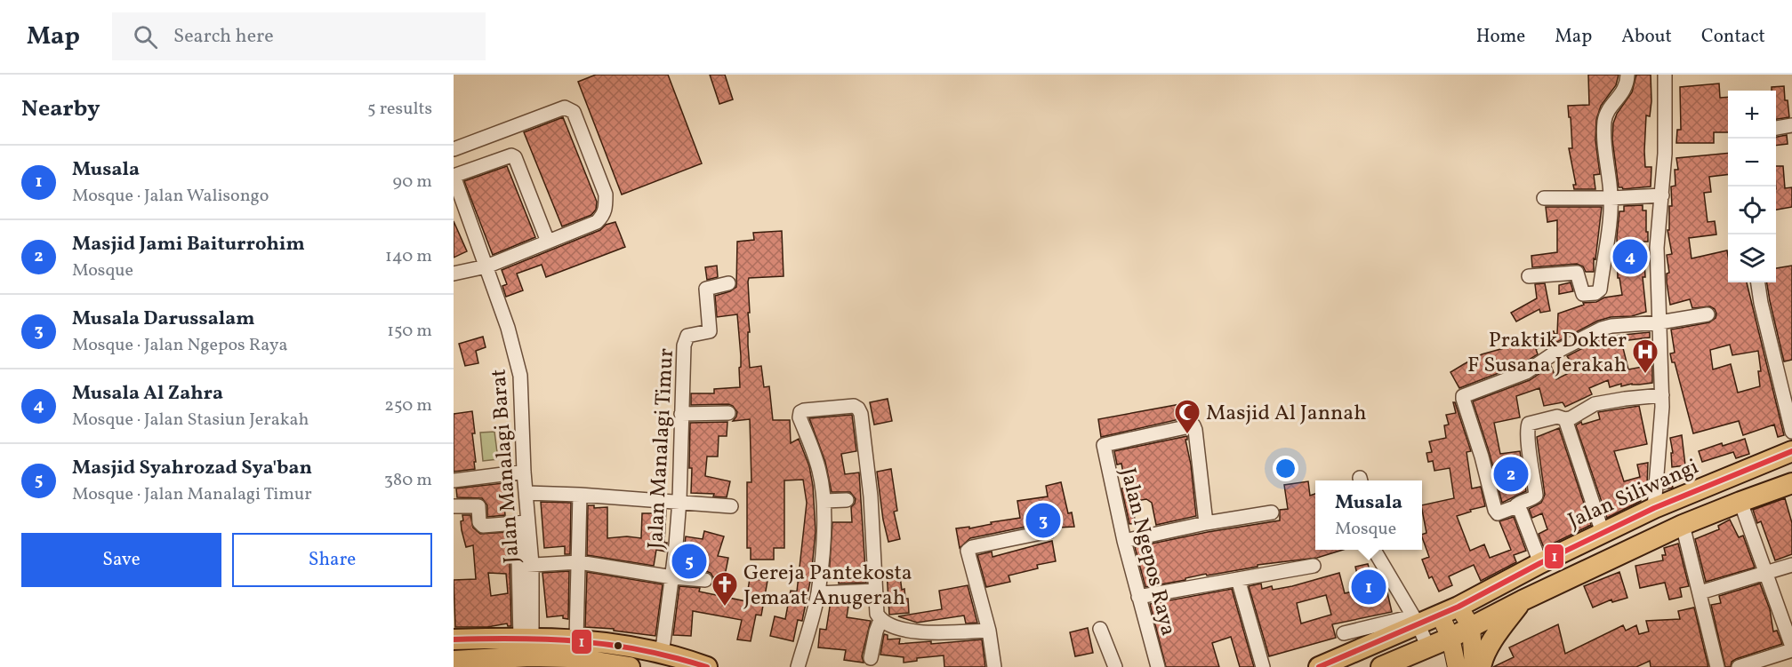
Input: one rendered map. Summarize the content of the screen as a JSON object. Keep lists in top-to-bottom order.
{
  "streets": {
    "highway": ["Jalan Siliwangi"],
    "street": ["Jalan Manalagi Timur", "Jalan Manalagi Barat", "Jalan Ngepos Raya"]
  },
  "places": {
    "hospital": ["Praktik Dokter F Susana Jerakah"],
    "mosque": ["Masjid Al Jannah"],
    "church": ["Gereja Pantekosta Jemaat Anugerah"]
  },
  "lines": ["transit line 1"],
  "page": {
    "header": "Map",
    "search": "Search here",
    "nav": [
      "Home",
      "Map",
      "About",
      "Contact"
    ],
    "heading": ["Nearby", "5 results"],
    "map_buttons": ["+", "−"],
    "list": [
      {
        "mark": "1",
        "name": "Musala",
        "note": "Mosque · Jalan Walisongo",
        "value": "90 m"
      },
      {
        "mark": "2",
        "name": "Masjid Jami Baiturrohim",
        "note": "Mosque",
        "value": "140 m"
      },
      {
        "mark": "3",
        "name": "Musala Darussalam",
        "note": "Mosque · Jalan Ngepos Raya",
        "value": "150 m"
      },
      {
        "mark": "4",
        "name": "Musala Al Zahra",
        "note": "Mosque · Jalan Stasiun Jerakah",
        "value": "250 m"
      },
      {
        "mark": "5",
        "name": "Masjid Syahrozad Sya'ban",
        "note": "Mosque · Jalan Manalagi Timur",
        "value": "380 m"
      }
    ],
    "pins": [
      "4",
      "2",
      "3",
      "5",
      "1"
    ],
    "popup": ["Musala", "Mosque"],
    "buttons": ["Save", "Share"]
  }
}
